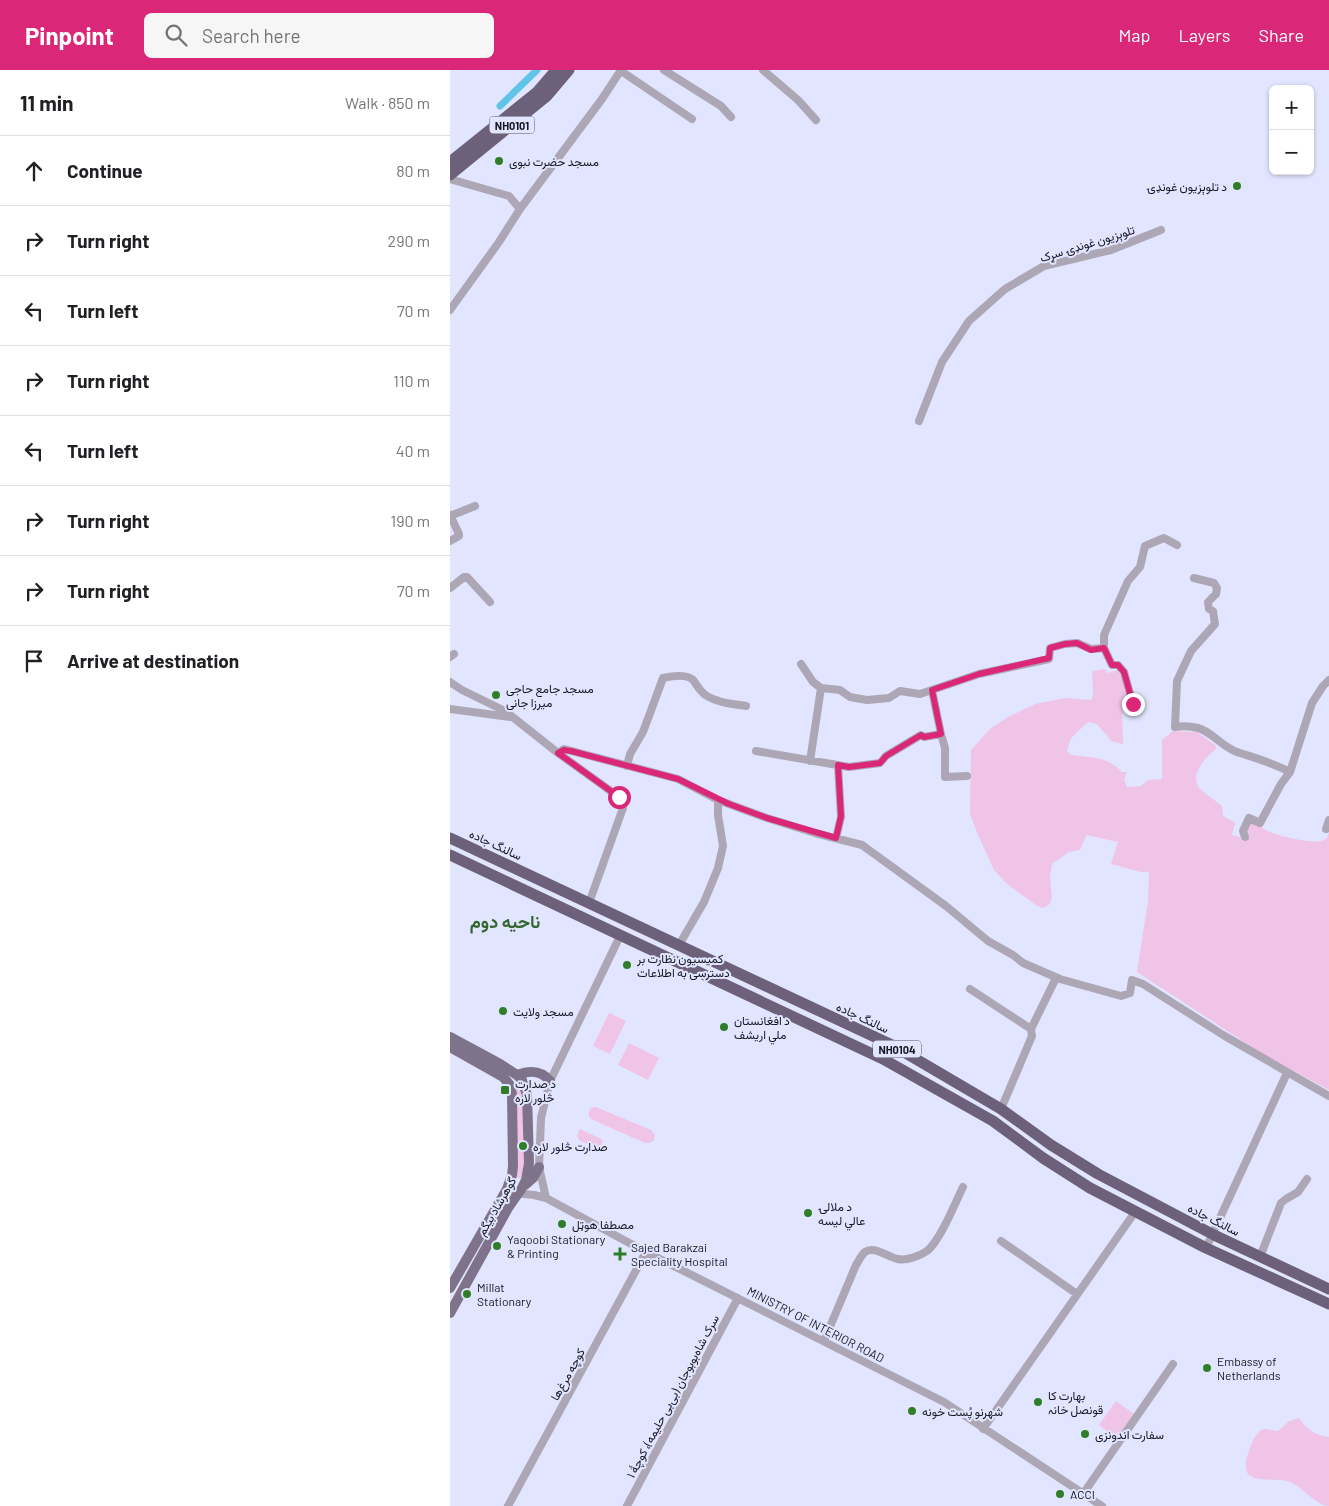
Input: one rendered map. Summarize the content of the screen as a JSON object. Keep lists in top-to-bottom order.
{
  "streets": {
    "highway": ["NH0101", "سالنگ جاده", "NH0104"],
    "main road": ["گوهرشاد بیگم"],
    "street": [
      "تلوېزيون غونډۍ سړک",
      "MINISTRY OF INTERIOR ROAD",
      "کوچه مرغ‌ها",
      "سرک شاه‌بوبوجان (بی‌بی حلیمه)، کوچۀ ۱"
    ]
  },
  "crossings": [
    ["گوهرشاد بیگم", "MINISTRY OF INTERIOR ROAD"],
    ["MINISTRY OF INTERIOR ROAD", "کوچه مرغ‌ها"],
    ["MINISTRY OF INTERIOR ROAD", "سرک شاه‌بوبوجان (بی‌بی حلیمه)، کوچۀ ۱"]
  ],
  "districts": ["ناحیه دوم"],
  "places": {
    "other": [
      "مسجد حضرت نبوی",
      "د تلوېزیون غونډۍ",
      "مسجد جامع حاجی میرزا جانی",
      "کمیسیون نظارت بر دسترسی به اطلاعات",
      "مسجد ولایت",
      "د افغانستان ملي اریشف",
      "صدارت څلور لاره",
      "د ملالۍ عالي لیسه",
      "مصطفا هوټل",
      "Yaqoobi Stationary & Printing",
      "Millat Stationary",
      "Embassy of Netherlands",
      "بھارت کا قونصل خانہ",
      "شهرنو پُست خونه",
      "سفارت اندونزی",
      "ACCI"
    ],
    "transit": ["د صدارت څلور لاره"],
    "health": ["Sajed Barakzai Speciality Hospital"]
  },
  "page": {
    "header": "Pinpoint",
    "search": "Search here",
    "nav": ["Map", "Layers", "Share"],
    "heading": ["11 min", "Walk · 850 m"],
    "map_buttons": ["+", "−"],
    "list": [
      ["Continue", "80 m"],
      ["Turn right", "290 m"],
      ["Turn left", "70 m"],
      ["Turn right", "110 m"],
      ["Turn left", "40 m"],
      ["Turn right", "190 m"],
      ["Turn right", "70 m"],
      "Arrive at destination"
    ]
  }
}
